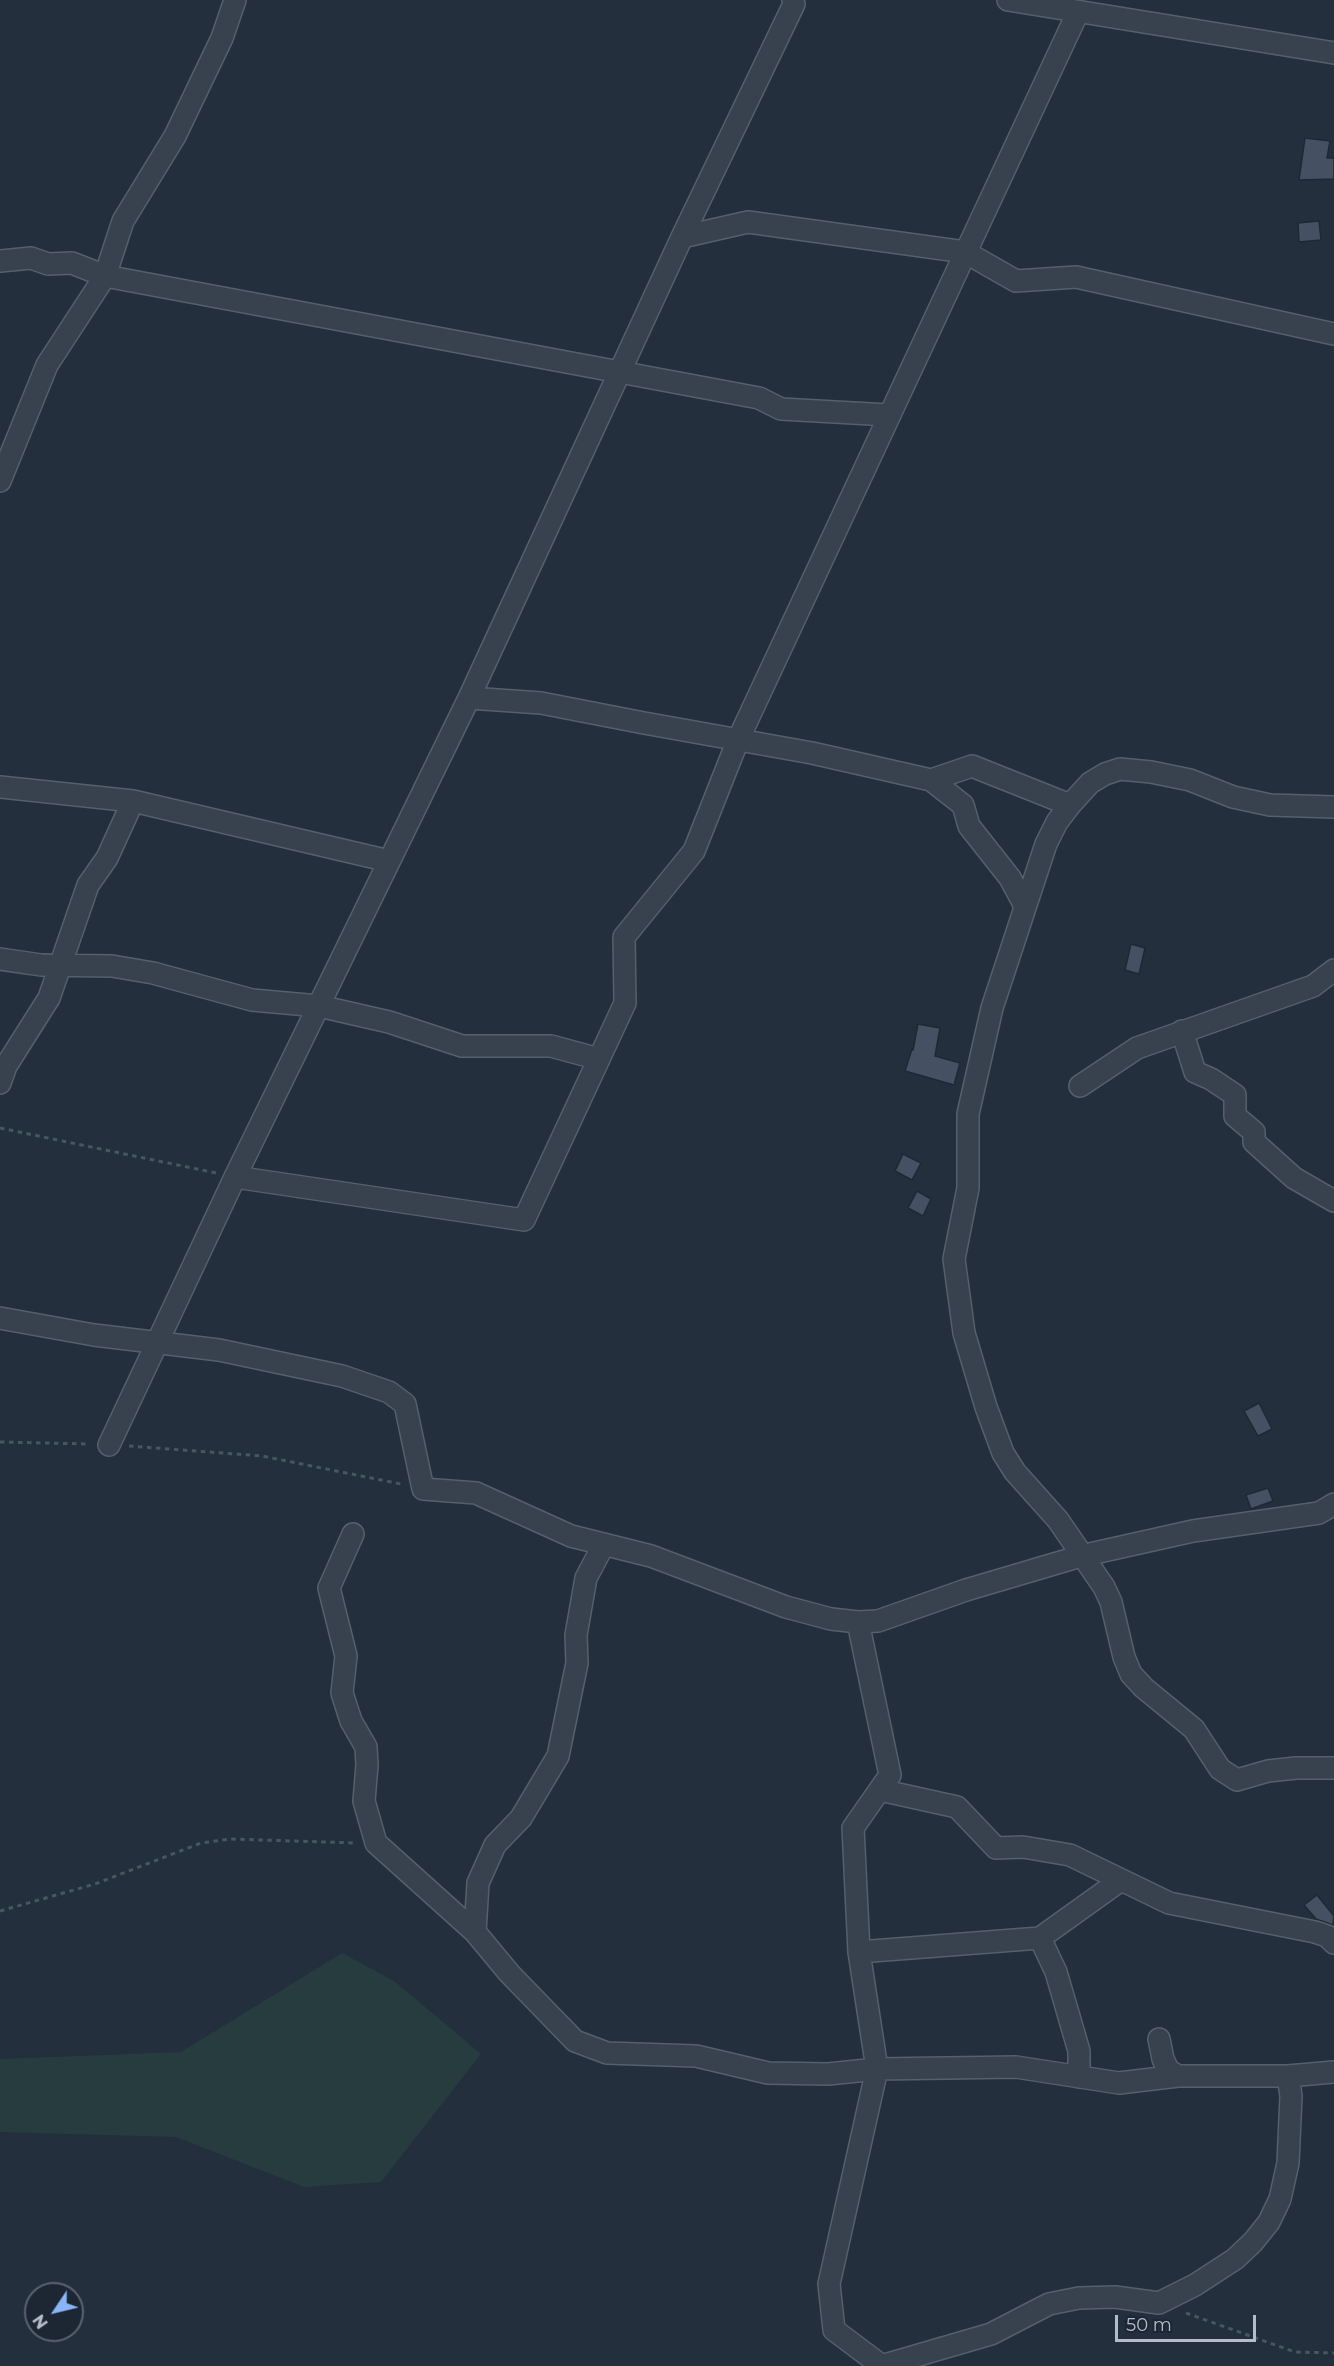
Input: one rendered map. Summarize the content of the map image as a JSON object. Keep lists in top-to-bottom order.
{
  "scale_bar": "50 m",
  "north": "bottom left"
}
